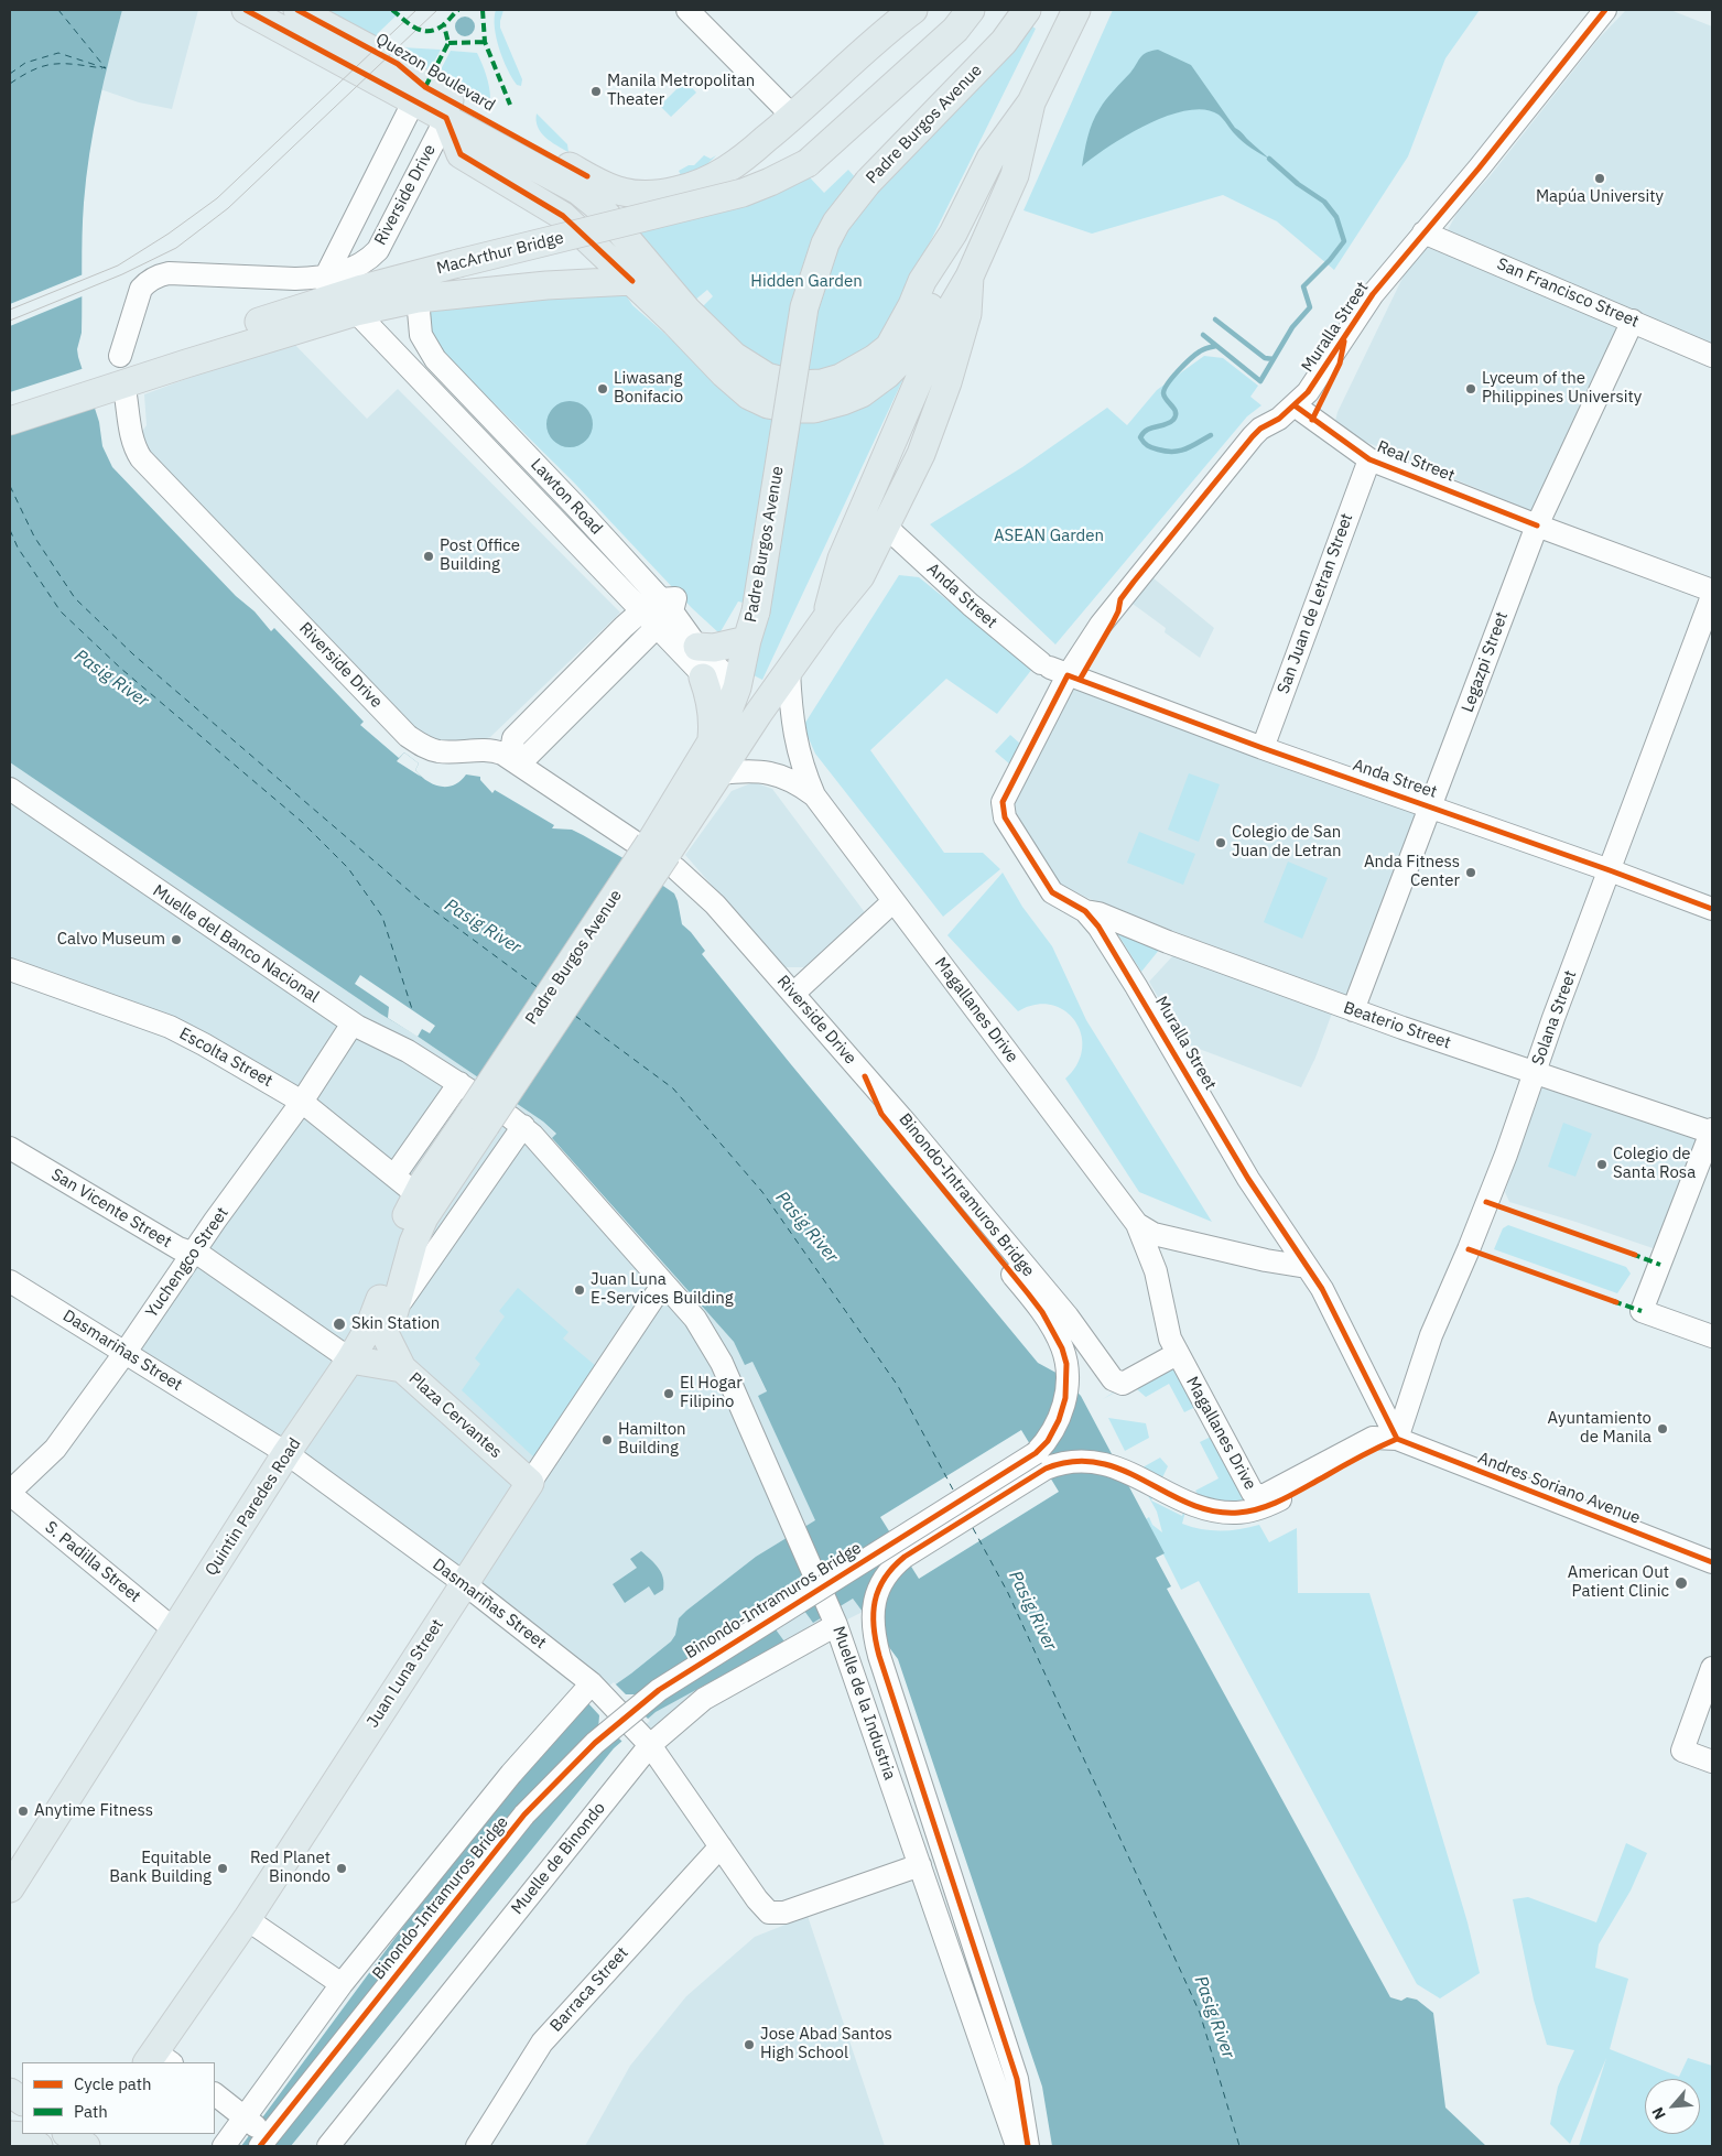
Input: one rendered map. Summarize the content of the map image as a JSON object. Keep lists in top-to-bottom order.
{
  "streets": {
    "main road": [
      "Quezon Boulevard",
      "Padre Burgos Avenue",
      "MacArthur Bridge",
      "Plaza Cervantes",
      "Quintin Paredes Road",
      "Juan Luna Street"
    ],
    "street": [
      "Riverside Drive",
      "San Francisco Street",
      "Muralla Street",
      "Real Street",
      "Lawton Road",
      "Anda Street",
      "San Juan de Letran Street",
      "Legazpi Street",
      "Muelle del Banco Nacional",
      "Magallanes Drive",
      "Solana Street",
      "Beaterio Street",
      "Escolta Street",
      "Binondo-Intramuros Bridge",
      "San Vicente Street",
      "Yuchengco Street",
      "Dasmariñas Street",
      "Andres Soriano Avenue",
      "S. Padilla Street",
      "Muelle de la Industria",
      "Muelle de Binondo",
      "Barraca Street"
    ]
  },
  "crossings": [
    ["Quezon Boulevard", "Padre Burgos Avenue"],
    ["Quezon Boulevard", "Riverside Drive"],
    ["Quezon Boulevard", "MacArthur Bridge"],
    ["Padre Burgos Avenue", "Riverside Drive"],
    ["Padre Burgos Avenue", "Lawton Road"],
    ["Padre Burgos Avenue", "Anda Street"],
    ["Padre Burgos Avenue", "Muelle del Banco Nacional"],
    ["Padre Burgos Avenue", "Magallanes Drive"],
    ["Padre Burgos Avenue", "Quintin Paredes Road"],
    ["Riverside Drive", "MacArthur Bridge"],
    ["Riverside Drive", "Magallanes Drive"],
    ["Riverside Drive", "Binondo-Intramuros Bridge"],
    ["MacArthur Bridge", "Lawton Road"],
    ["San Francisco Street", "Muralla Street"],
    ["San Francisco Street", "Legazpi Street"],
    ["Muralla Street", "Real Street"],
    ["Muralla Street", "Anda Street"],
    ["Muralla Street", "Magallanes Drive"],
    ["Muralla Street", "Solana Street"],
    ["Muralla Street", "Beaterio Street"],
    ["Muralla Street", "Andres Soriano Avenue"],
    ["Real Street", "San Juan de Letran Street"],
    ["Real Street", "Legazpi Street"],
    ["Anda Street", "San Juan de Letran Street"],
    ["Anda Street", "Legazpi Street"],
    ["Anda Street", "Solana Street"],
    ["Legazpi Street", "Beaterio Street"],
    ["Muelle del Banco Nacional", "Yuchengco Street"],
    ["Muelle del Banco Nacional", "Quintin Paredes Road"],
    ["Muelle del Banco Nacional", "Juan Luna Street"],
    ["Muelle del Banco Nacional", "Muelle de la Industria"],
    ["Magallanes Drive", "Solana Street"],
    ["Magallanes Drive", "Andres Soriano Avenue"],
    ["Solana Street", "Beaterio Street"],
    ["Solana Street", "Andres Soriano Avenue"],
    ["Escolta Street", "Yuchengco Street"],
    ["Escolta Street", "Quintin Paredes Road"],
    ["San Vicente Street", "Yuchengco Street"],
    ["San Vicente Street", "Quintin Paredes Road"],
    ["Yuchengco Street", "Dasmariñas Street"],
    ["Yuchengco Street", "S. Padilla Street"],
    ["Dasmariñas Street", "Quintin Paredes Road"],
    ["Dasmariñas Street", "Juan Luna Street"],
    ["Dasmariñas Street", "Muelle de la Industria"],
    ["Dasmariñas Street", "Muelle de Binondo"],
    ["Dasmariñas Street", "Barraca Street"],
    ["Plaza Cervantes", "Juan Luna Street"],
    ["Quintin Paredes Road", "S. Padilla Street"],
    ["Juan Luna Street", "Muelle de la Industria"],
    ["Muelle de la Industria", "Muelle de Binondo"]
  ],
  "water": ["Pasig River"],
  "parks": ["Hidden Garden", "ASEAN Garden"],
  "places": [
    "Manila Metropolitan Theater",
    "Mapúa University",
    "Liwasang Bonifacio",
    "Lyceum of the Philippines University",
    "Post Office Building",
    "Colegio de San Juan de Letran",
    "Anda Fitness Center",
    "Calvo Museum",
    "Colegio de Santa Rosa",
    "Juan Luna E-Services Building",
    "Skin Station",
    "El Hogar Filipino",
    "Ayuntamiento de Manila",
    "Hamilton Building",
    "American Out Patient Clinic",
    "Anytime Fitness",
    "Equitable Bank Building",
    "Red Planet Binondo",
    "Jose Abad Santos High School"
  ],
  "legend": ["Cycle path", "Path"],
  "north": "bottom left"
}
